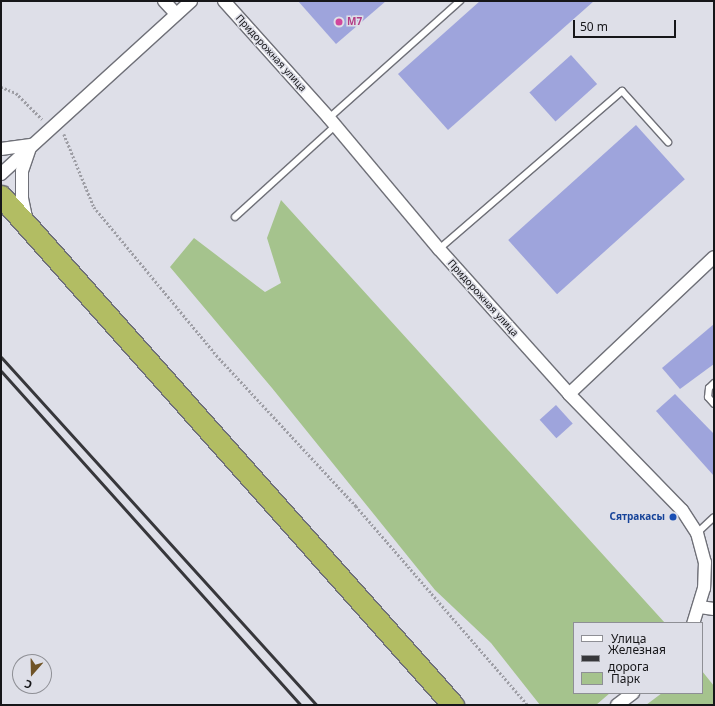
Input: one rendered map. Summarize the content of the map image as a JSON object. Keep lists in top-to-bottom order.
{
  "streets": {
    "street": ["Придорожная улица"]
  },
  "places": ["М7", "Сятракасы"],
  "legend": ["Улица", "Железная дорога", "Парк"],
  "scale_bar": "50 m",
  "north": "bottom"
}
